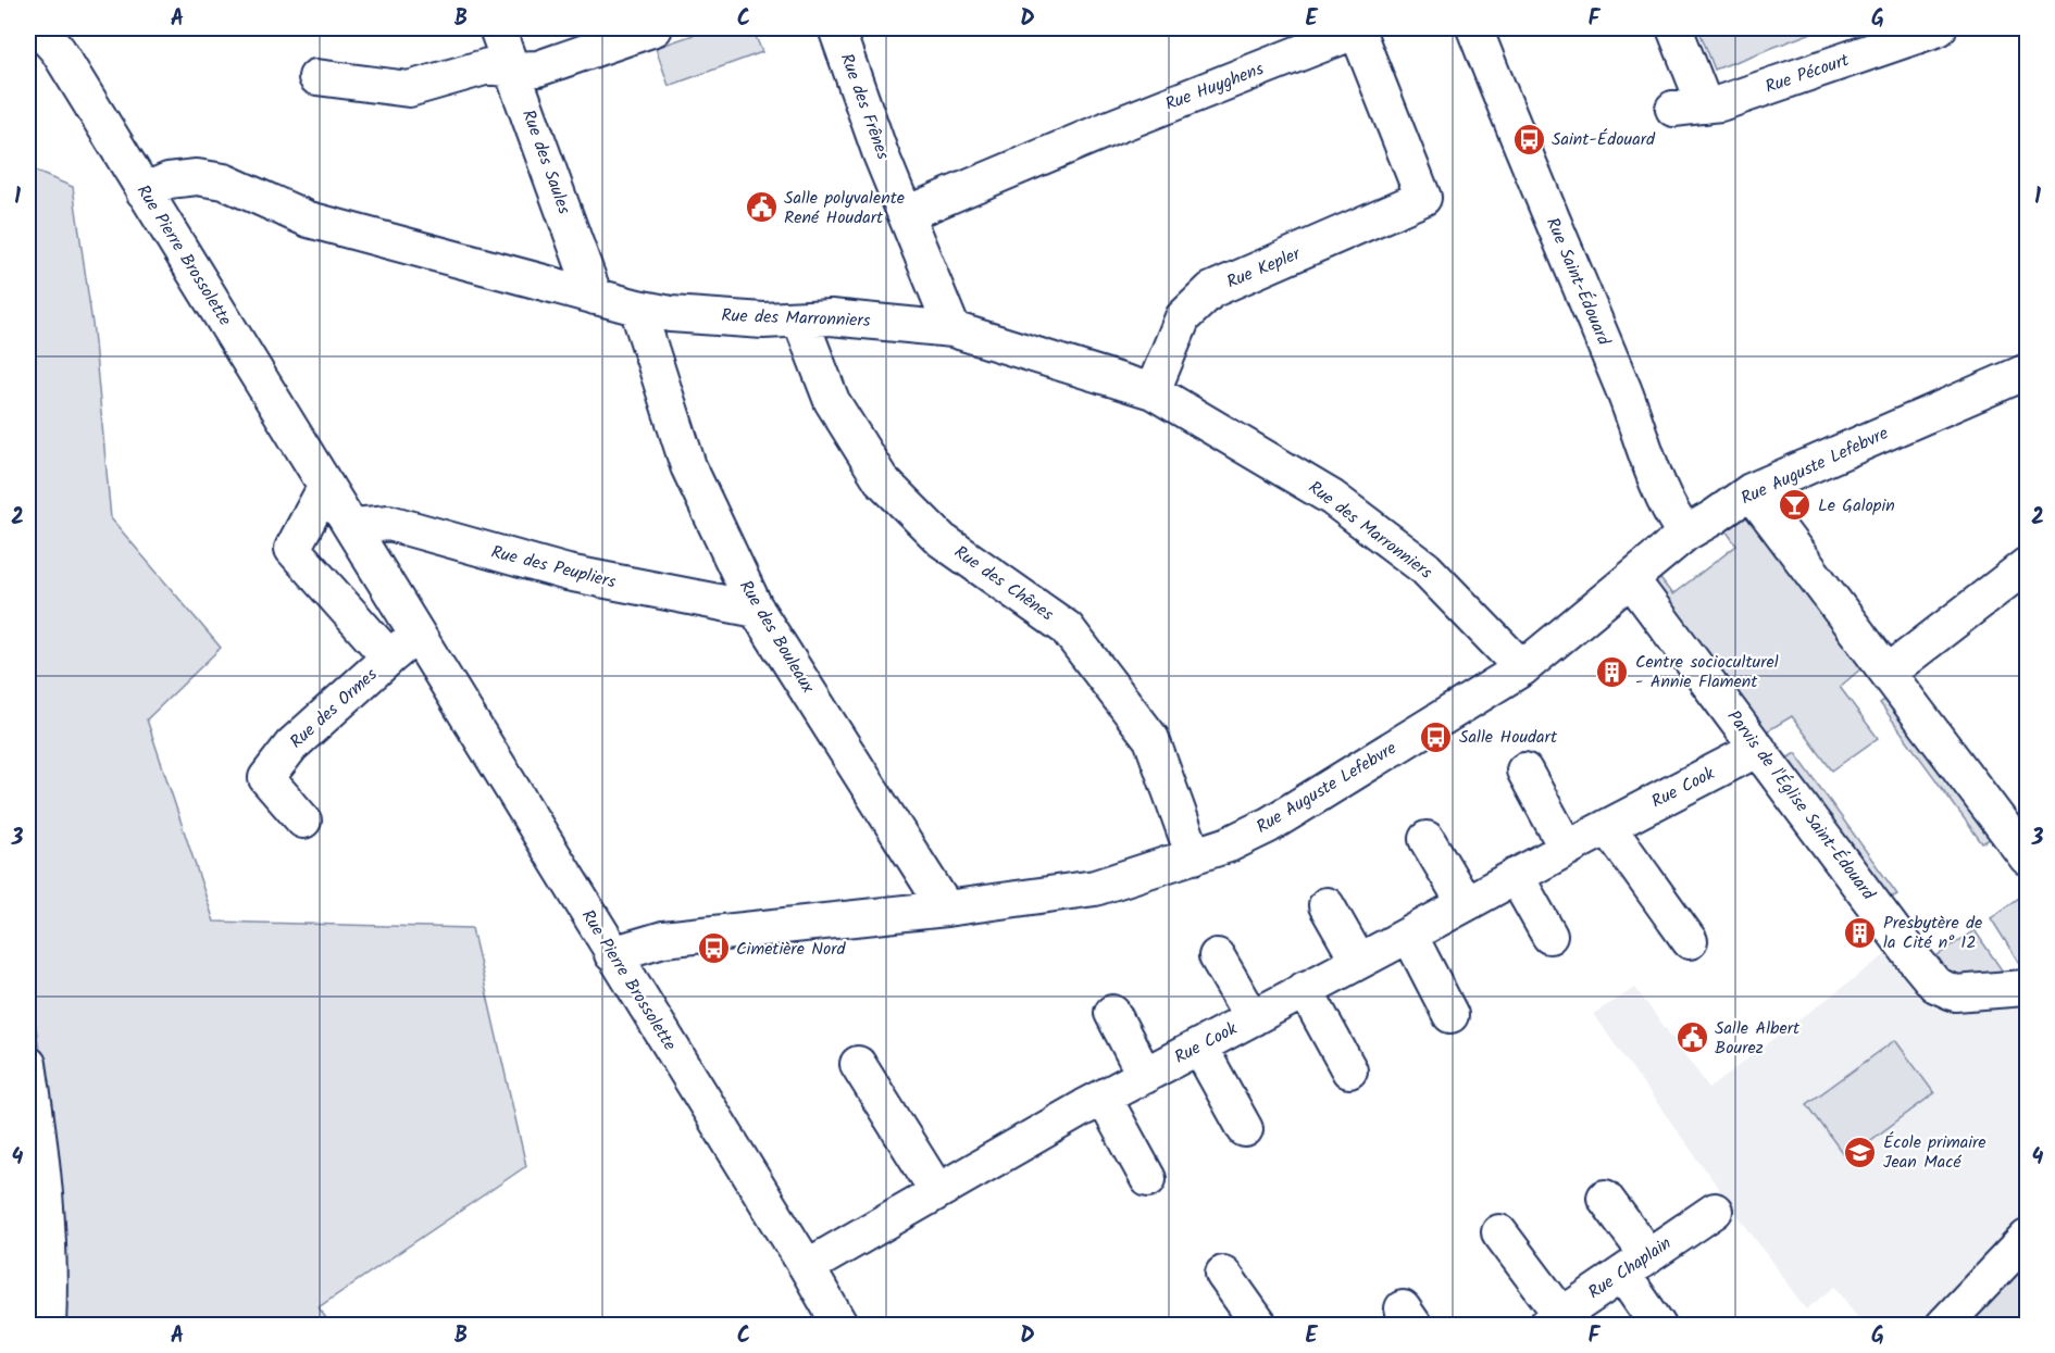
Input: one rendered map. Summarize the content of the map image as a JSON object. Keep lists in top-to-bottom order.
{
  "streets": {
    "street": [
      "Rue Pécourt",
      "Rue Huyghens",
      "Rue des Frênes",
      "Rue des Saules",
      "Rue Pierre Brossolette",
      "Rue Kepler",
      "Rue Saint-Édouard",
      "Rue des Marronniers",
      "Rue Auguste Lefebvre",
      "Rue des Peupliers",
      "Rue des Chênes",
      "Rue des Bouleaux",
      "Rue des Ormes",
      "Rue Cook",
      "Parvis de l'Église Saint-Édouard",
      "Rue Chaplain"
    ]
  },
  "crossings": [
    ["Rue Huyghens", "Rue des Frênes"],
    ["Rue Huyghens", "Rue Kepler"],
    ["Rue des Frênes", "Rue des Marronniers"],
    ["Rue des Saules", "Rue des Marronniers"],
    ["Rue Pierre Brossolette", "Rue des Marronniers"],
    ["Rue Pierre Brossolette", "Rue Auguste Lefebvre"],
    ["Rue Pierre Brossolette", "Rue des Peupliers"],
    ["Rue Pierre Brossolette", "Rue Cook"],
    ["Rue Kepler", "Rue des Marronniers"],
    ["Rue Saint-Édouard", "Rue Auguste Lefebvre"],
    ["Rue des Marronniers", "Rue Auguste Lefebvre"],
    ["Rue des Marronniers", "Rue des Chênes"],
    ["Rue des Marronniers", "Rue des Bouleaux"],
    ["Rue Auguste Lefebvre", "Rue des Chênes"],
    ["Rue Auguste Lefebvre", "Rue des Bouleaux"],
    ["Rue Auguste Lefebvre", "Parvis de l'Église Saint-Édouard"],
    ["Rue des Peupliers", "Rue des Bouleaux"],
    ["Rue Cook", "Parvis de l'Église Saint-Édouard"]
  ],
  "places": {
    "bus stop": ["Saint-Édouard", "Salle Houdart", "Cimetière Nord"],
    "public building": ["Salle polyvalente René Houdart", "Salle Albert Bourez"],
    "bar": ["Le Galopin"],
    "building": ["Centre socioculturel - Annie Flament", "Presbytère de la Cité n° 12"],
    "school or university": ["École primaire Jean Macé"]
  },
  "grid": {
    "columns": [
      "A",
      "B",
      "C",
      "D",
      "E",
      "F",
      "G"
    ],
    "rows": [
      "1",
      "2",
      "3",
      "4"
    ]
  }
}
